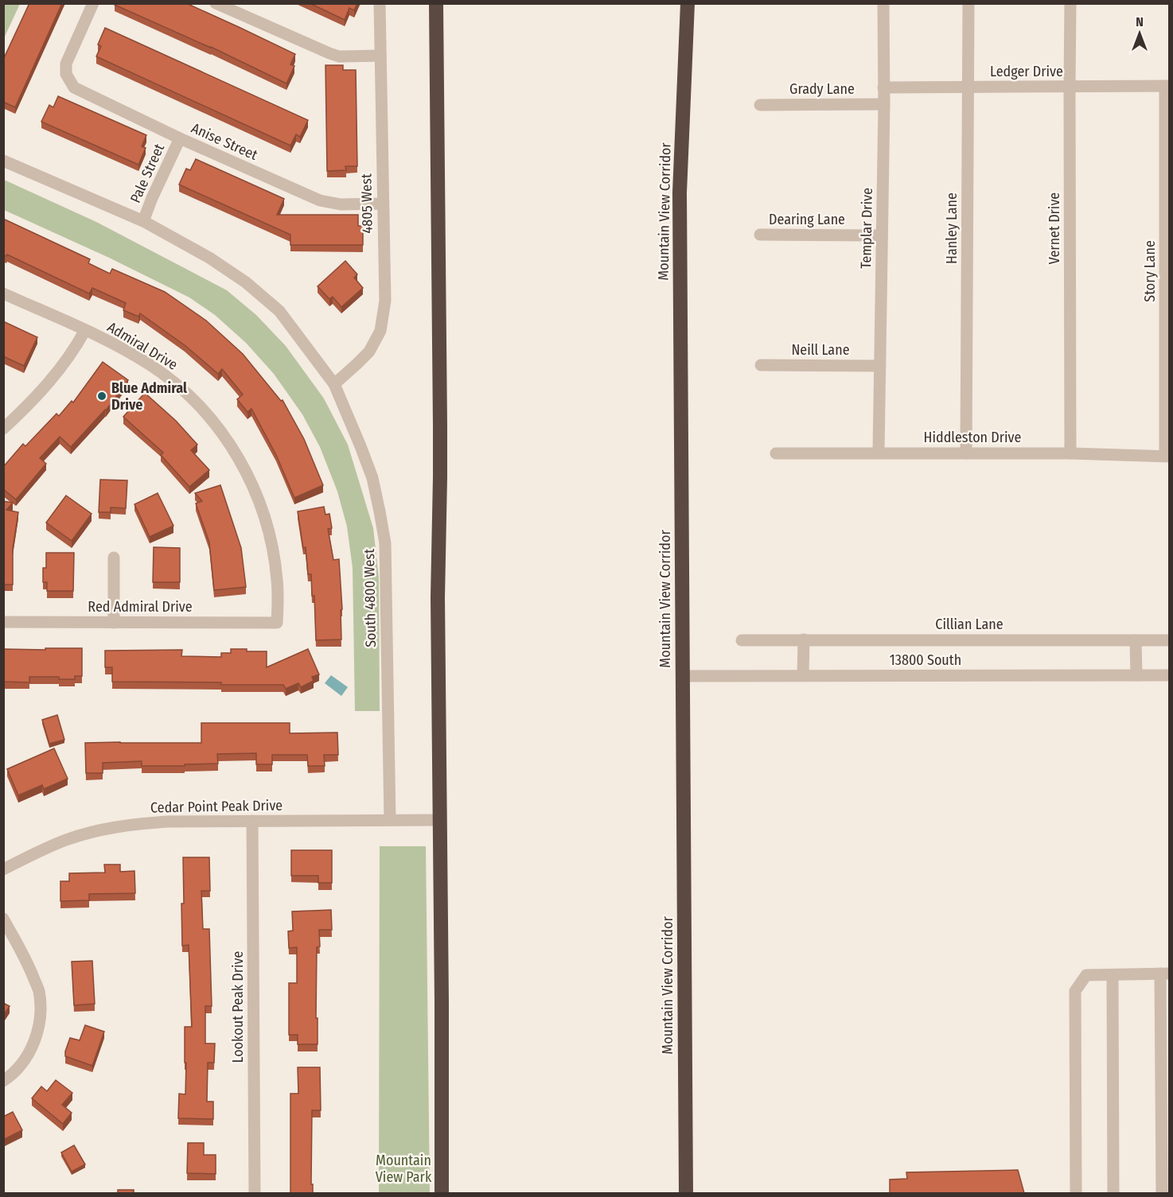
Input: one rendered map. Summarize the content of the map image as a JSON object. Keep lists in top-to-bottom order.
{
  "streets": {
    "highway": ["Mountain View Corridor"],
    "street": [
      "Ledger Drive",
      "Grady Lane",
      "Anise Street",
      "Pale Street",
      "4805 West",
      "Dearing Lane",
      "Templar Drive",
      "Hanley Lane",
      "Vernet Drive",
      "Story Lane",
      "Admiral Drive",
      "Neill Lane",
      "Hiddleston Drive",
      "South 4800 West",
      "Red Admiral Drive",
      "Cillian Lane",
      "13800 South",
      "Cedar Point Peak Drive",
      "Lookout Peak Drive"
    ]
  },
  "crossings": [
    ["Ledger Drive", "Templar Drive"],
    ["Ledger Drive", "Hanley Lane"],
    ["Ledger Drive", "Vernet Drive"],
    ["Ledger Drive", "Story Lane"],
    ["Grady Lane", "Templar Drive"],
    ["Anise Street", "Pale Street"],
    ["Anise Street", "4805 West"],
    ["Pale Street", "South 4800 West"],
    ["4805 West", "South 4800 West"],
    ["Mountain View Corridor", "13800 South"],
    ["Dearing Lane", "Templar Drive"],
    ["Templar Drive", "Neill Lane"],
    ["Templar Drive", "Hiddleston Drive"],
    ["Hanley Lane", "Hiddleston Drive"],
    ["Vernet Drive", "Hiddleston Drive"],
    ["Story Lane", "Hiddleston Drive"],
    ["Admiral Drive", "Red Admiral Drive"],
    ["South 4800 West", "Cedar Point Peak Drive"],
    ["Cedar Point Peak Drive", "Lookout Peak Drive"]
  ],
  "parks": ["Mountain View Park"],
  "places": ["Blue Admiral Drive"],
  "north": "top"
}
